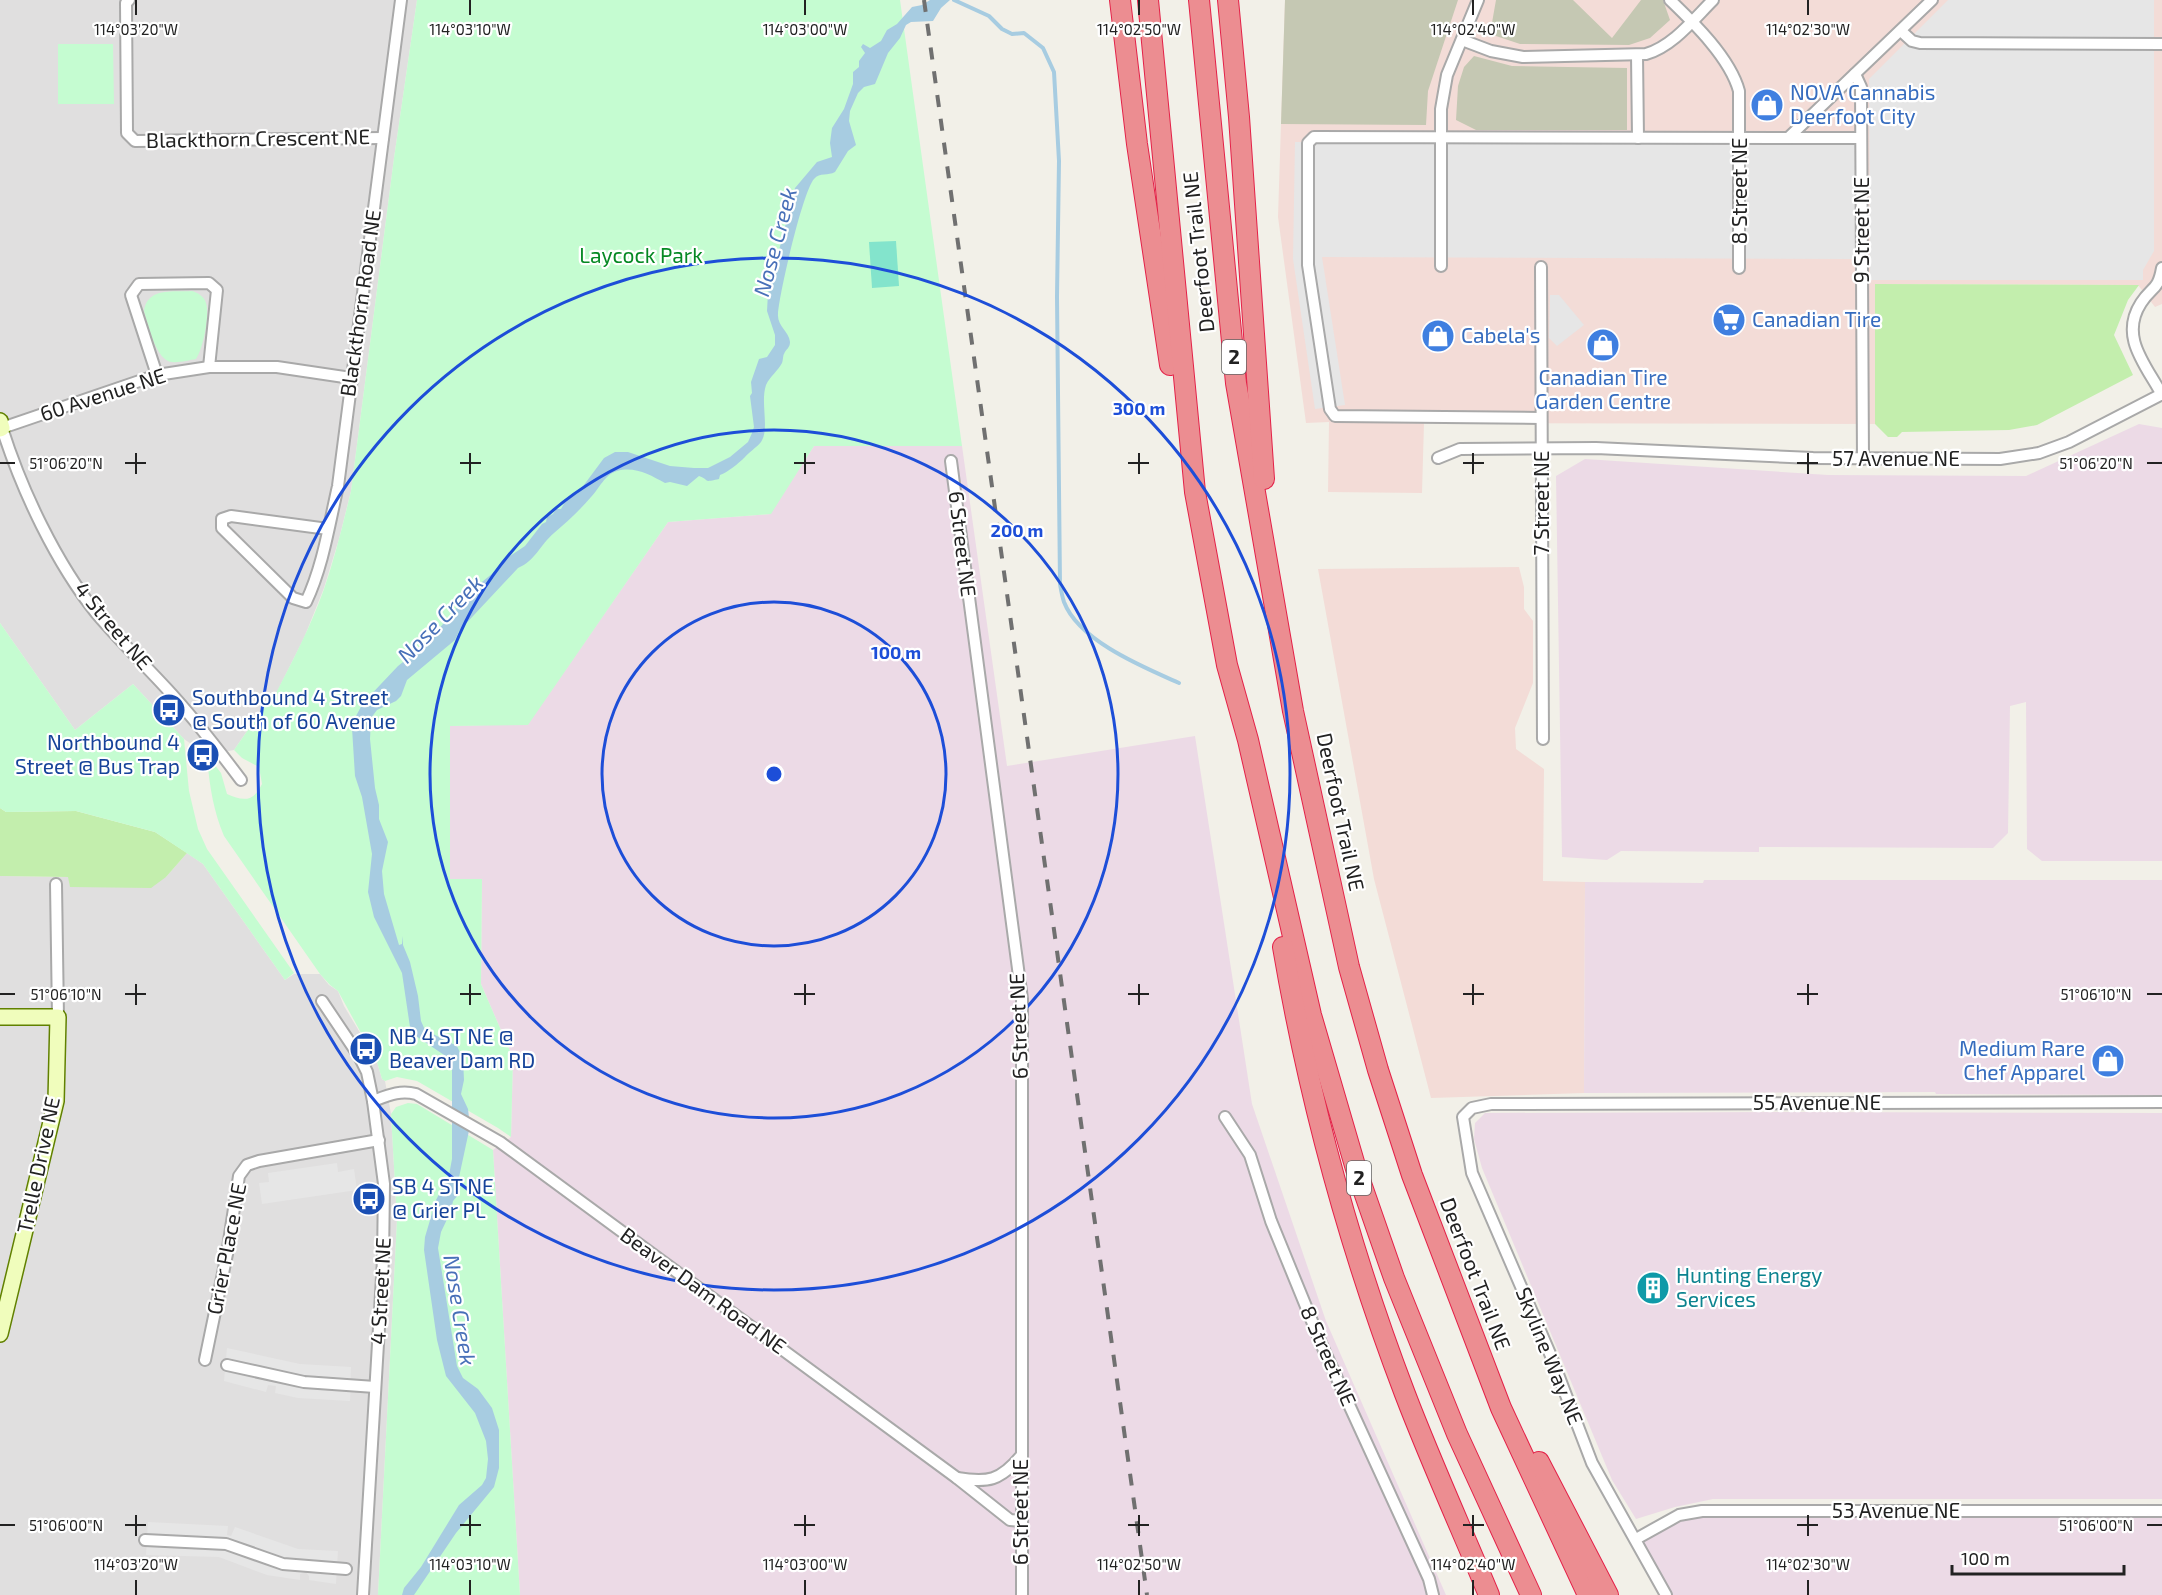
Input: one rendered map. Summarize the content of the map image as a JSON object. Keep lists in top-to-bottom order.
{
  "streets": {
    "highway": ["Deerfoot Trail NE", "2"],
    "street": [
      "Blackthorn Crescent NE",
      "8 Street NE",
      "9 Street NE",
      "Blackthorn Road NE",
      "60 Avenue NE",
      "57 Avenue NE",
      "7 Street NE",
      "6 Street NE",
      "4 Street NE",
      "55 Avenue NE",
      "Trelle Drive NE",
      "Grier Place NE",
      "Beaver Dam Road NE",
      "Skyline Way NE",
      "53 Avenue NE"
    ]
  },
  "crossings": [
    ["Blackthorn Crescent NE", "Blackthorn Road NE"],
    ["9 Street NE", "57 Avenue NE"],
    ["Blackthorn Road NE", "60 Avenue NE"],
    ["60 Avenue NE", "4 Street NE"],
    ["57 Avenue NE", "7 Street NE"],
    ["6 Street NE", "Beaver Dam Road NE"],
    ["4 Street NE", "Grier Place NE"],
    ["4 Street NE", "Beaver Dam Road NE"],
    ["55 Avenue NE", "Skyline Way NE"],
    ["Skyline Way NE", "53 Avenue NE"]
  ],
  "water": ["Nose Creek"],
  "parks": ["Laycock Park"],
  "places": {
    "shop": [
      "NOVA Cannabis Deerfoot City",
      "Cabela's",
      "Canadian Tire Garden Centre",
      "Medium Rare Chef Apparel"
    ],
    "supermarket": ["Canadian Tire"],
    "bus stop": [
      "Southbound 4 Street @ South of 60 Avenue",
      "Northbound 4 Street @ Bus Trap",
      "NB 4 ST NE @ Beaver Dam RD",
      "SB 4 ST NE @ Grier PL"
    ],
    "building": ["Hunting Energy Services"]
  },
  "scale_bar": "100 m",
  "coordinates": [
    "114°03'20\"W",
    "114°03'10\"W",
    "114°03'00\"W",
    "114°02'50\"W",
    "114°02'40\"W",
    "114°02'30\"W",
    "51°06'20\"N",
    "51°06'10\"N",
    "51°06'00\"N"
  ],
  "rings": ["300 m", "200 m", "100 m"]
}
